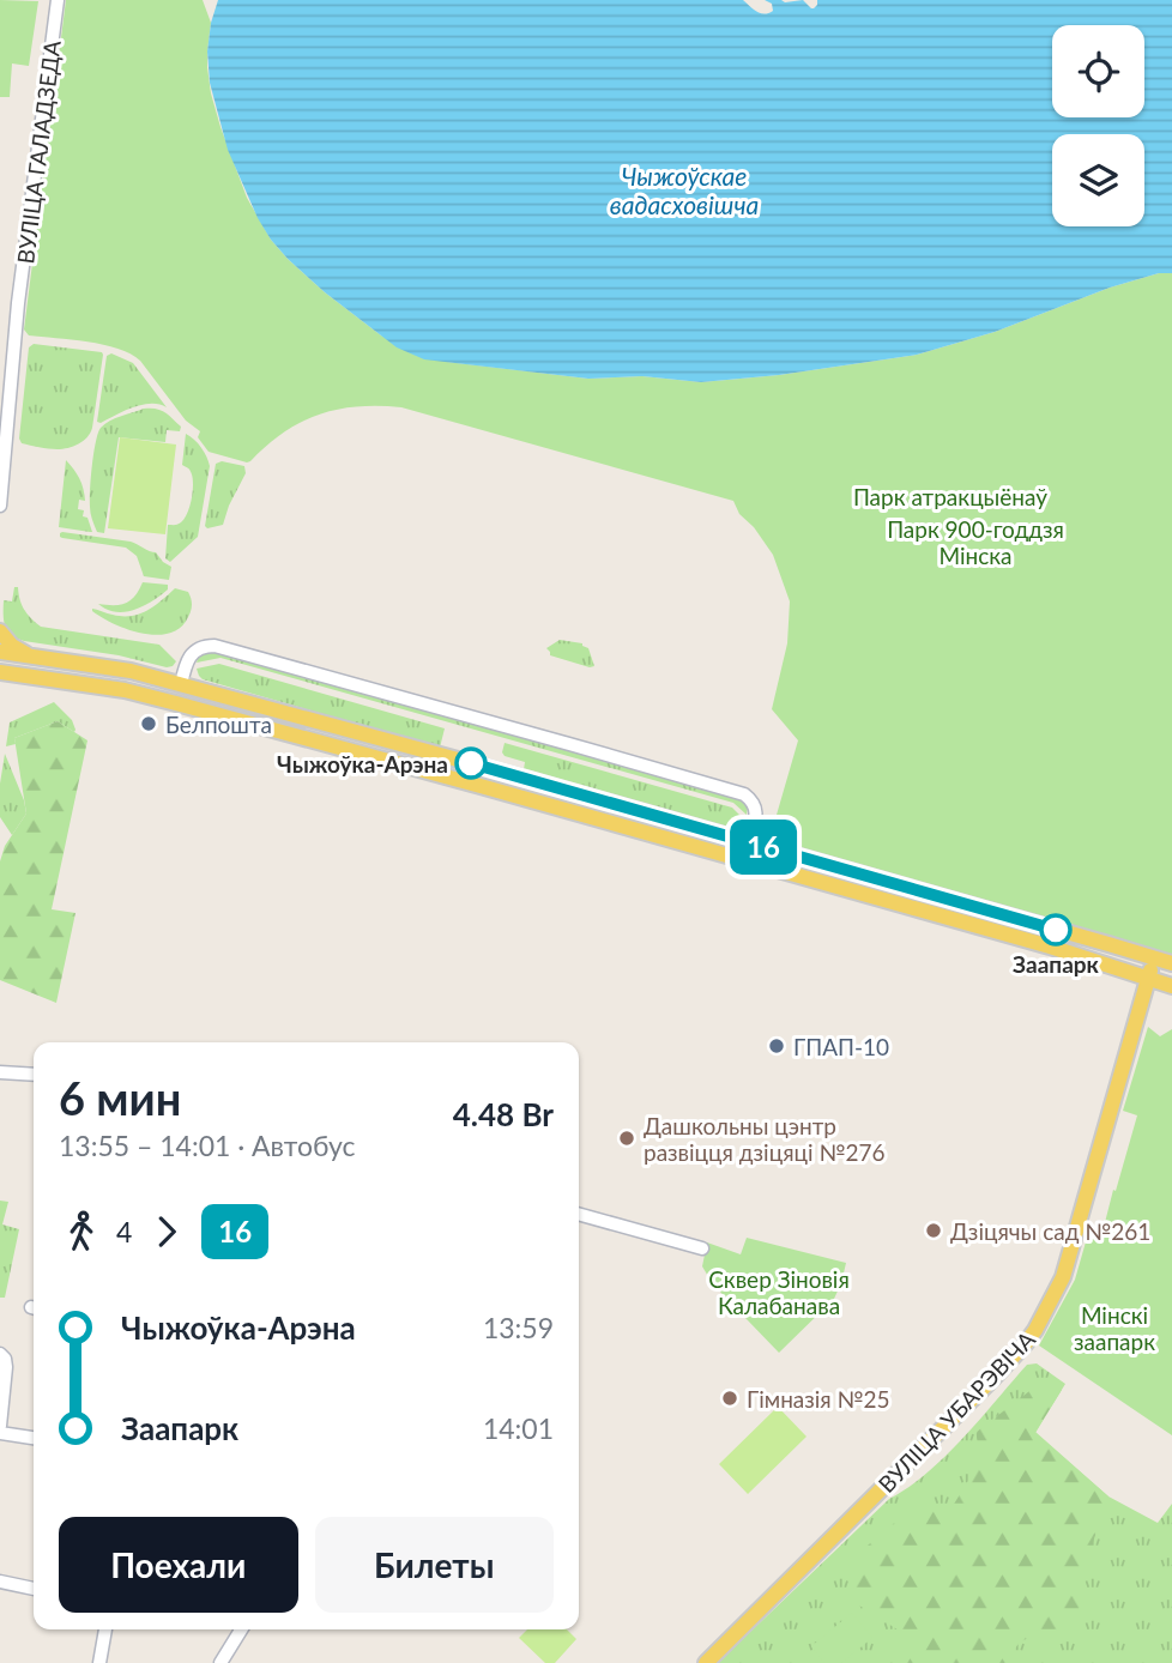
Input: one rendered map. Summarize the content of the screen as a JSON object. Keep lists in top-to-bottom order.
{
  "streets": {
    "main road": ["ВУЛІЦА УБАРЭВІЧА"],
    "street": ["ВУЛІЦА ГАЛАДЗЕДА"]
  },
  "water": ["Чыжоўскае вадасховішча"],
  "parks": [
    "Парк атракцыёнаў",
    "Парк 900-годдзя Мінска",
    "Сквер Зіновія Калабанава",
    "Мінскі заапарк"
  ],
  "places": [
    "Белпошта",
    "Чыжоўка-Арэна",
    "Заапарк",
    "ГПАП-10",
    "Дашкольны цэнтр развіцця дзіцяці №276",
    "Дзіцячы сад №261",
    "Гімназія №25"
  ],
  "lines": ["bus line 16"],
  "page": {
    "on_map": "16",
    "heading": ["6 мин", "13:55 – 14:01 · Автобус", "4.48 Br"],
    "legs": ["4", "16"],
    "list": [
      {
        "name": "Чыжоўка-Арэна",
        "value": "13:59"
      },
      {
        "name": "Заапарк",
        "value": "14:01"
      }
    ],
    "buttons": ["Поехали", "Билеты"]
  }
}
